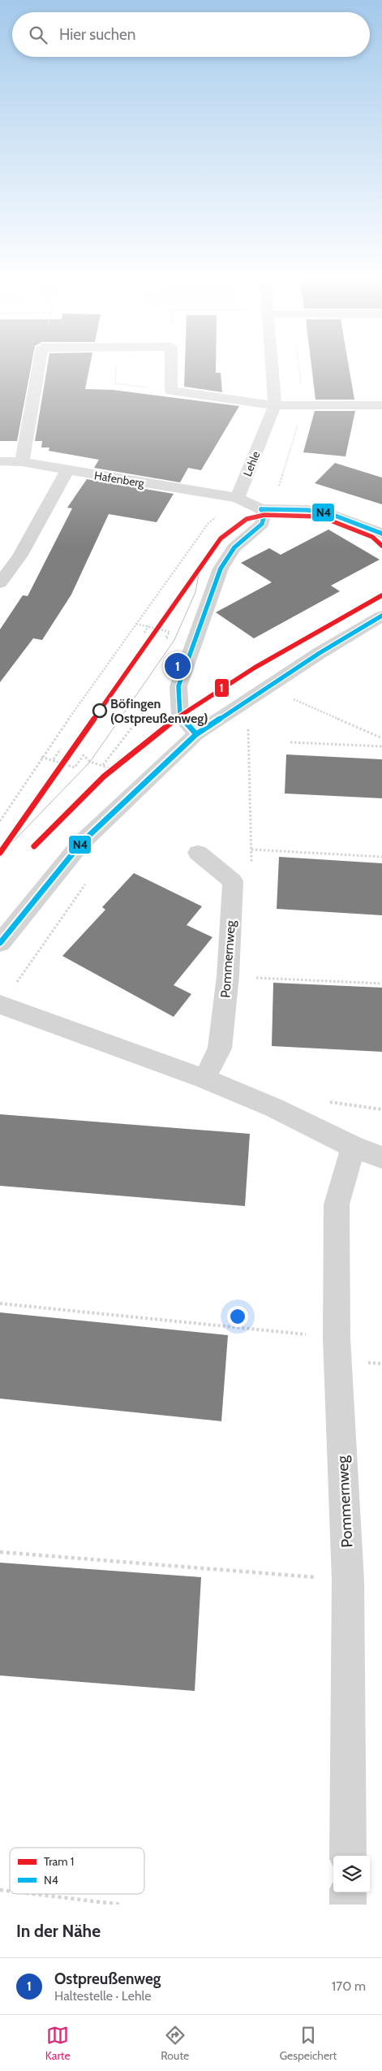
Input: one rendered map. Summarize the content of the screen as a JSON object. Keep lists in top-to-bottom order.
{
  "streets": {
    "street": ["Lehle", "Hafenberg", "Pommernweg"]
  },
  "crossings": [
    ["Lehle", "Hafenberg"]
  ],
  "places": ["Böfingen (Ostpreußenweg)"],
  "lines": ["transit line N4", "tram line 1"],
  "legend": ["Tram 1", "N4"],
  "page": {
    "search": "Hier suchen",
    "pins": "1",
    "heading": "In der Nähe",
    "list": [
      {
        "mark": "1",
        "name": "Ostpreußenweg",
        "note": "Haltestelle · Lehle",
        "value": "170 m"
      }
    ],
    "nav": ["Karte", "Route", "Gespeichert"]
  }
}
